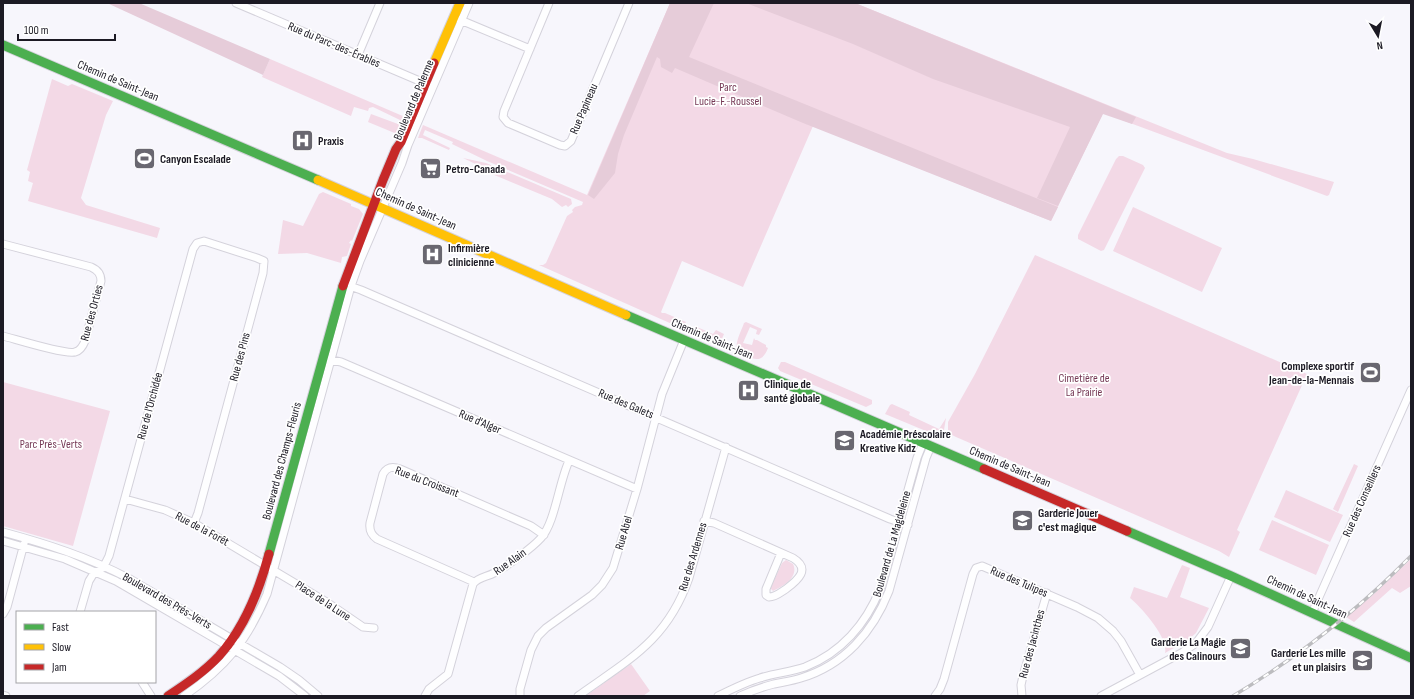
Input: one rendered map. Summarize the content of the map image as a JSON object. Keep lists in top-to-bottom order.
{
  "streets": {
    "main road": ["Chemin de Saint-Jean", "Boulevard de Palerme", "Boulevard des Champs-Fleuris"],
    "street": [
      "Rue du Parc-des-Érables",
      "Rue Papineau",
      "Rue des Orties",
      "Rue des Pins",
      "Rue des Galets",
      "Rue de l'Orchidée",
      "Rue d'Alger",
      "Rue du Croissant",
      "Rue des Conseillers",
      "Rue de la Forêt",
      "Rue Abel",
      "Boulevard de La Magdeleine",
      "Rue des Ardennes",
      "Rue Alain",
      "Rue des Tulipes",
      "Boulevard des Prés-Verts",
      "Place de la Lune",
      "Rue des Jacinthes"
    ]
  },
  "crossings": [
    ["Rue du Parc-des-Érables", "Boulevard de Palerme"],
    ["Chemin de Saint-Jean", "Boulevard de Palerme"],
    ["Chemin de Saint-Jean", "Boulevard des Champs-Fleuris"],
    ["Chemin de Saint-Jean", "Rue des Conseillers"],
    ["Chemin de Saint-Jean", "Rue Abel"],
    ["Chemin de Saint-Jean", "Boulevard de La Magdeleine"],
    ["Boulevard de Palerme", "Boulevard des Champs-Fleuris"],
    ["Rue des Pins", "Rue de l'Orchidée"],
    ["Rue des Pins", "Rue de la Forêt"],
    ["Rue des Galets", "Boulevard des Champs-Fleuris"],
    ["Rue des Galets", "Rue Abel"],
    ["Rue des Galets", "Boulevard de La Magdeleine"],
    ["Rue des Galets", "Rue des Ardennes"],
    ["Rue de l'Orchidée", "Rue de la Forêt"],
    ["Rue de l'Orchidée", "Boulevard des Prés-Verts"],
    ["Rue d'Alger", "Boulevard des Champs-Fleuris"],
    ["Rue d'Alger", "Rue Abel"],
    ["Rue d'Alger", "Rue Alain"],
    ["Boulevard des Champs-Fleuris", "Rue de la Forêt"],
    ["Boulevard des Champs-Fleuris", "Boulevard des Prés-Verts"],
    ["Boulevard des Champs-Fleuris", "Place de la Lune"],
    ["Rue du Croissant", "Rue Alain"],
    ["Rue de la Forêt", "Place de la Lune"],
    ["Rue des Tulipes", "Rue des Jacinthes"]
  ],
  "parks": ["Parc Lucie-F.-Roussel", "Cimetière de La Prairie", "Parc Prés-Verts"],
  "places": {
    "hospital": ["Praxis", "Infirmière clinicienne", "Clinique de santé globale"],
    "sports": ["Canyon Escalade", "Complexe sportif Jean-de-la-Mennais"],
    "supermarket": ["Petro-Canada"],
    "school or university": [
      "Académie Préscolaire Kreative Kidz",
      "Garderie Jouer c'est magique",
      "Garderie La Magie des Calinours",
      "Garderie Les mille et un plaisirs"
    ]
  },
  "legend": ["Fast", "Slow", "Jam"],
  "scale_bar": "100 m",
  "north": "bottom"
}
